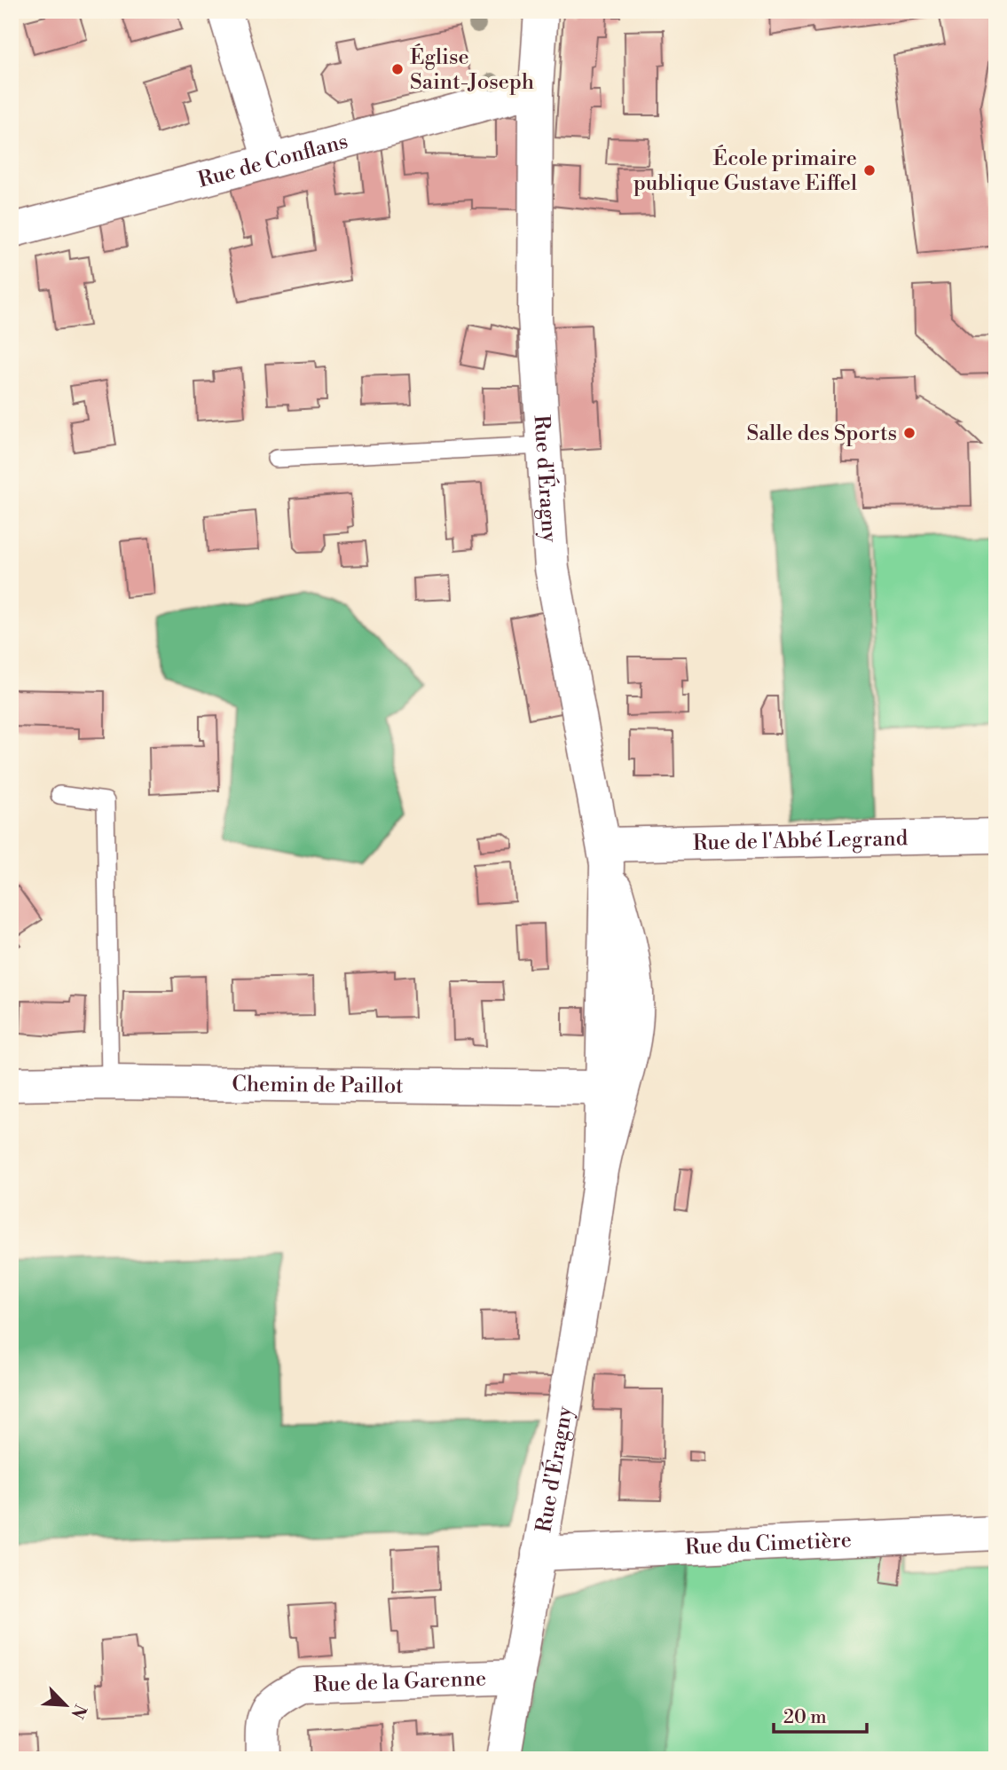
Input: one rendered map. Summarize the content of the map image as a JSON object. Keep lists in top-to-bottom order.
{
  "streets": {
    "street": [
      "Rue de Conflans",
      "Rue d'Éragny",
      "Rue de l'Abbé Legrand",
      "Chemin de Paillot",
      "Rue du Cimetière",
      "Rue de la Garenne"
    ]
  },
  "crossings": [
    ["Rue de Conflans", "Rue d'Éragny"],
    ["Rue d'Éragny", "Rue de l'Abbé Legrand"],
    ["Rue d'Éragny", "Chemin de Paillot"],
    ["Rue d'Éragny", "Rue du Cimetière"],
    ["Rue d'Éragny", "Rue de la Garenne"]
  ],
  "places": ["Église Saint-Joseph", "École primaire publique Gustave Eiffel", "Salle des Sports"],
  "scale_bar": "20 m",
  "north": "bottom right"
}
